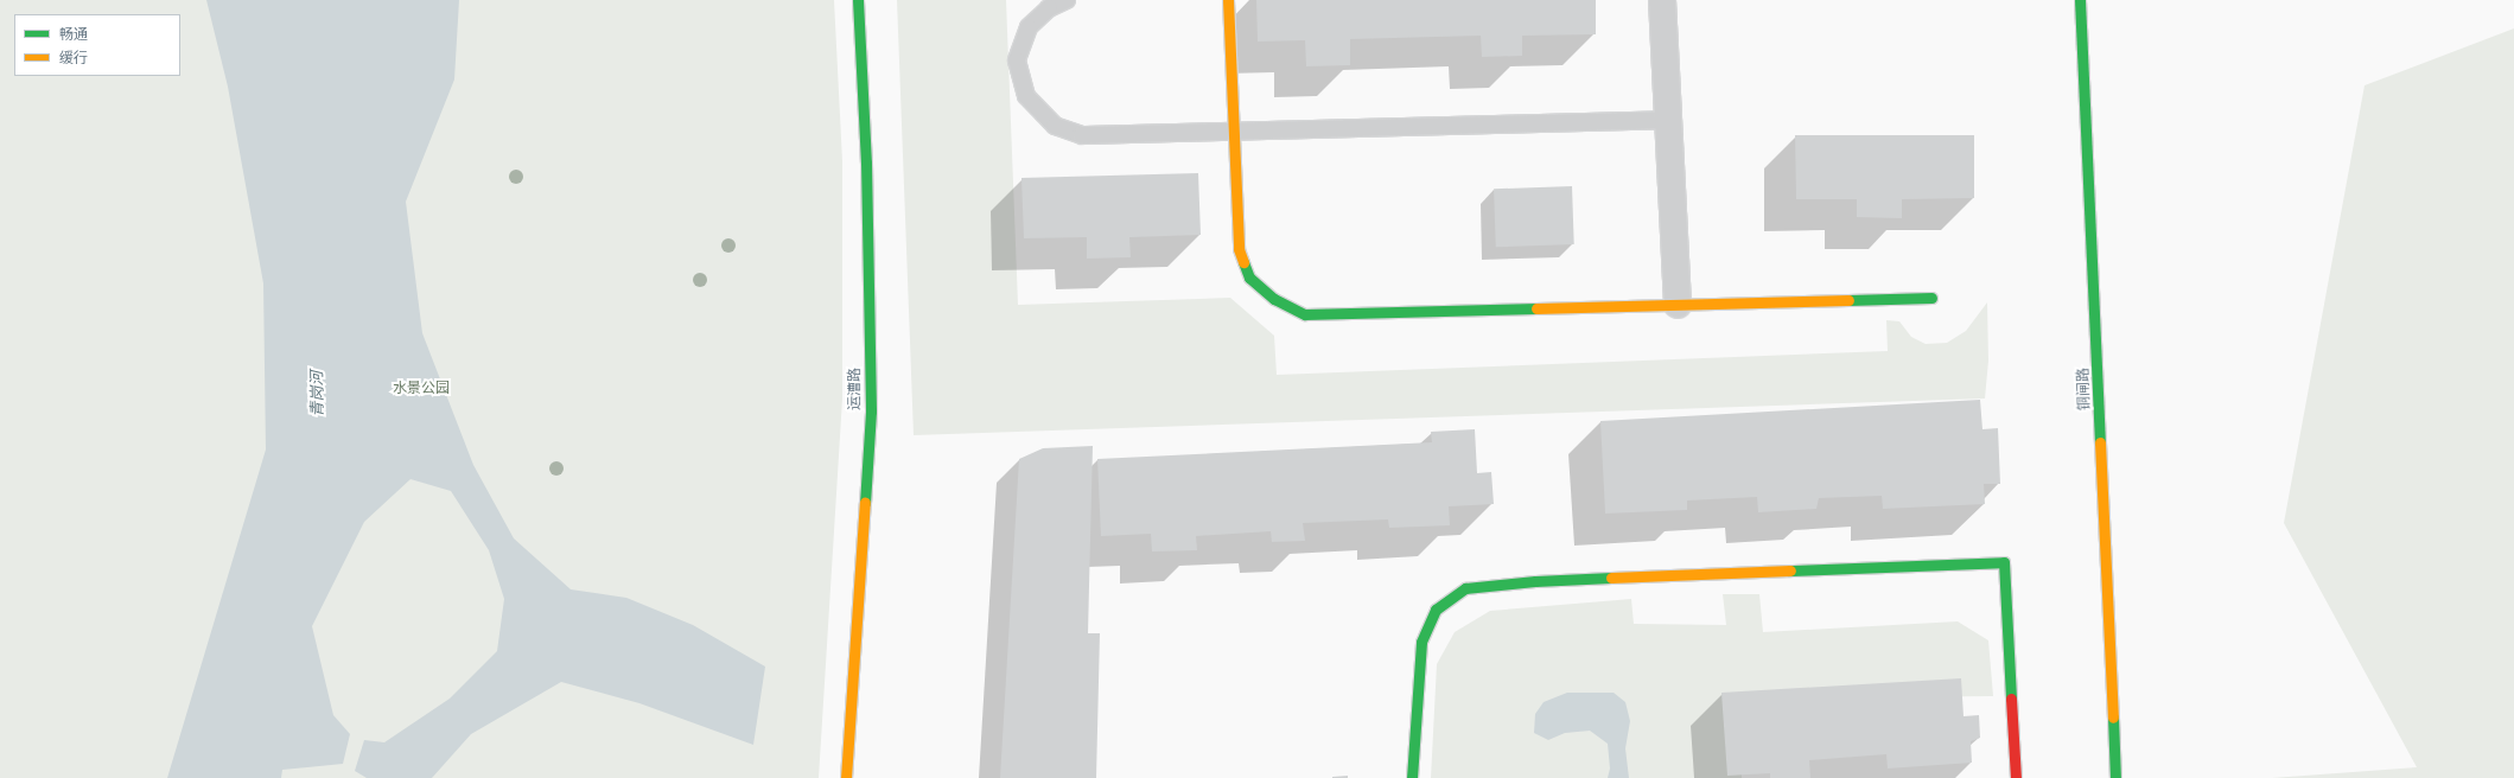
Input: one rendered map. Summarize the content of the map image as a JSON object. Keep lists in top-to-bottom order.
{
  "streets": {
    "street": ["运漕路", "铜闸路"]
  },
  "water": ["青岗河"],
  "parks": ["水景公园"],
  "legend": ["畅通", "缓行"]
}
